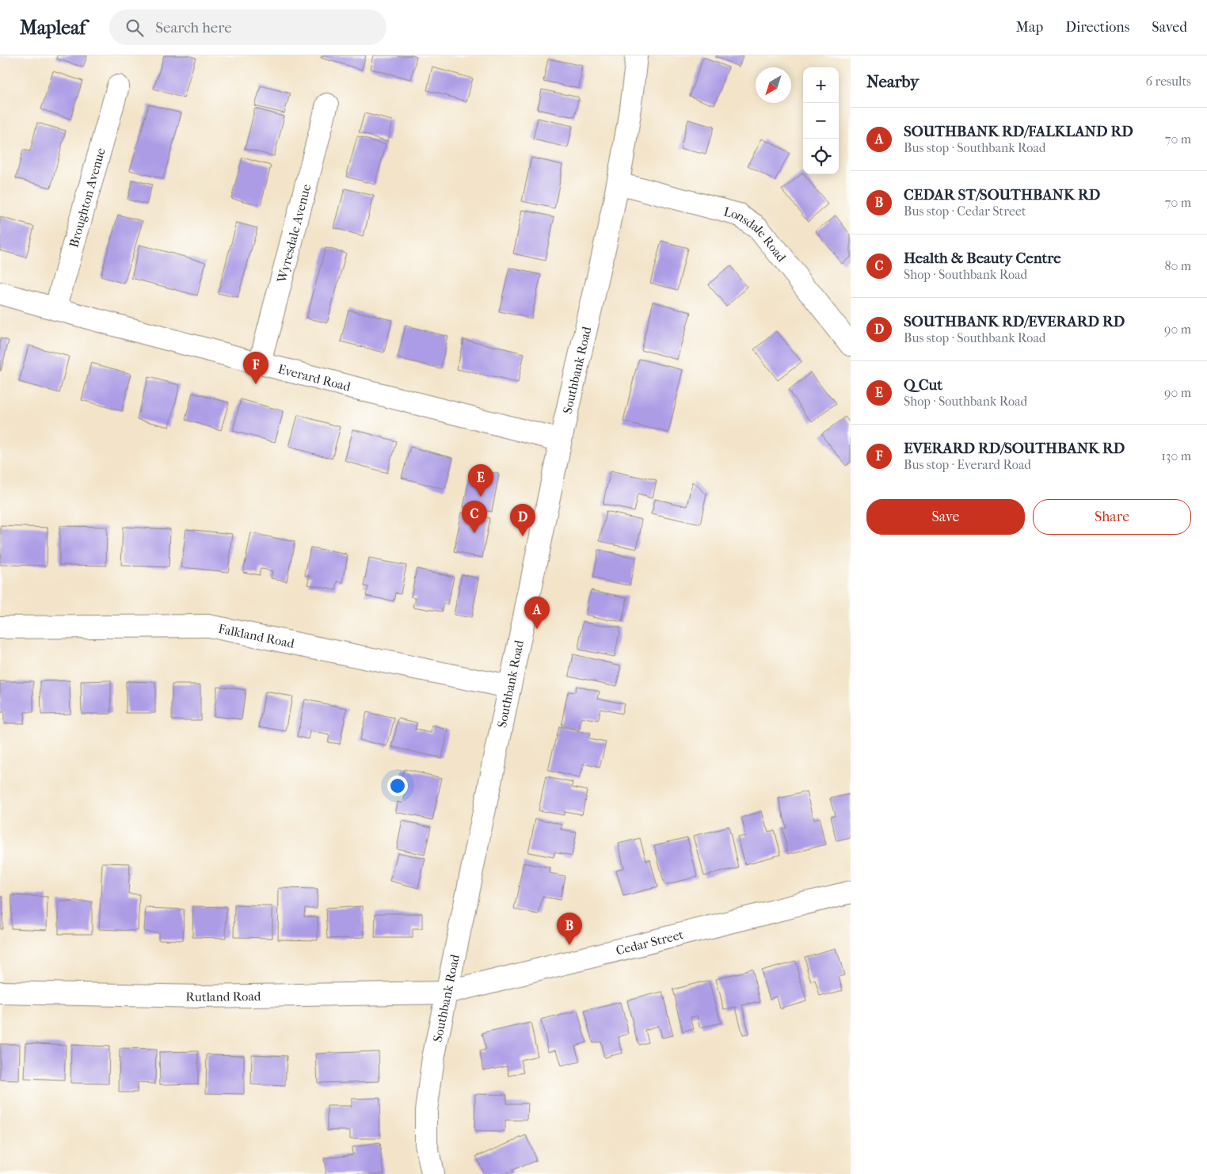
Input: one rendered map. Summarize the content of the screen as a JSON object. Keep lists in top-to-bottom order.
{
  "streets": {
    "street": [
      "Broughton Avenue",
      "Wyresdale Avenue",
      "Lonsdale Road",
      "Southbank Road",
      "Everard Road",
      "Falkland Road",
      "Cedar Street",
      "Rutland Road"
    ]
  },
  "crossings": [
    ["Broughton Avenue", "Everard Road"],
    ["Wyresdale Avenue", "Everard Road"],
    ["Lonsdale Road", "Southbank Road"],
    ["Southbank Road", "Everard Road"],
    ["Southbank Road", "Falkland Road"],
    ["Southbank Road", "Cedar Street"],
    ["Southbank Road", "Rutland Road"],
    ["Cedar Street", "Rutland Road"]
  ],
  "north": "bottom left",
  "page": {
    "header": "Mapleaf",
    "search": "Search here",
    "nav": ["Map", "Directions", "Saved"],
    "heading": ["Nearby", "6 results"],
    "map_buttons": ["+", "−"],
    "list": [
      {
        "mark": "A",
        "name": "SOUTHBANK RD/FALKLAND RD",
        "note": "Bus stop · Southbank Road",
        "value": "70 m"
      },
      {
        "mark": "B",
        "name": "CEDAR ST/SOUTHBANK RD",
        "note": "Bus stop · Cedar Street",
        "value": "70 m"
      },
      {
        "mark": "C",
        "name": "Health & Beauty Centre",
        "note": "Shop · Southbank Road",
        "value": "80 m"
      },
      {
        "mark": "D",
        "name": "SOUTHBANK RD/EVERARD RD",
        "note": "Bus stop · Southbank Road",
        "value": "90 m"
      },
      {
        "mark": "E",
        "name": "Q Cut",
        "note": "Shop · Southbank Road",
        "value": "90 m"
      },
      {
        "mark": "F",
        "name": "EVERARD RD/SOUTHBANK RD",
        "note": "Bus stop · Everard Road",
        "value": "130 m"
      }
    ],
    "pins": [
      "F",
      "E",
      "C",
      "D",
      "A",
      "B"
    ],
    "buttons": ["Save", "Share"]
  }
}
